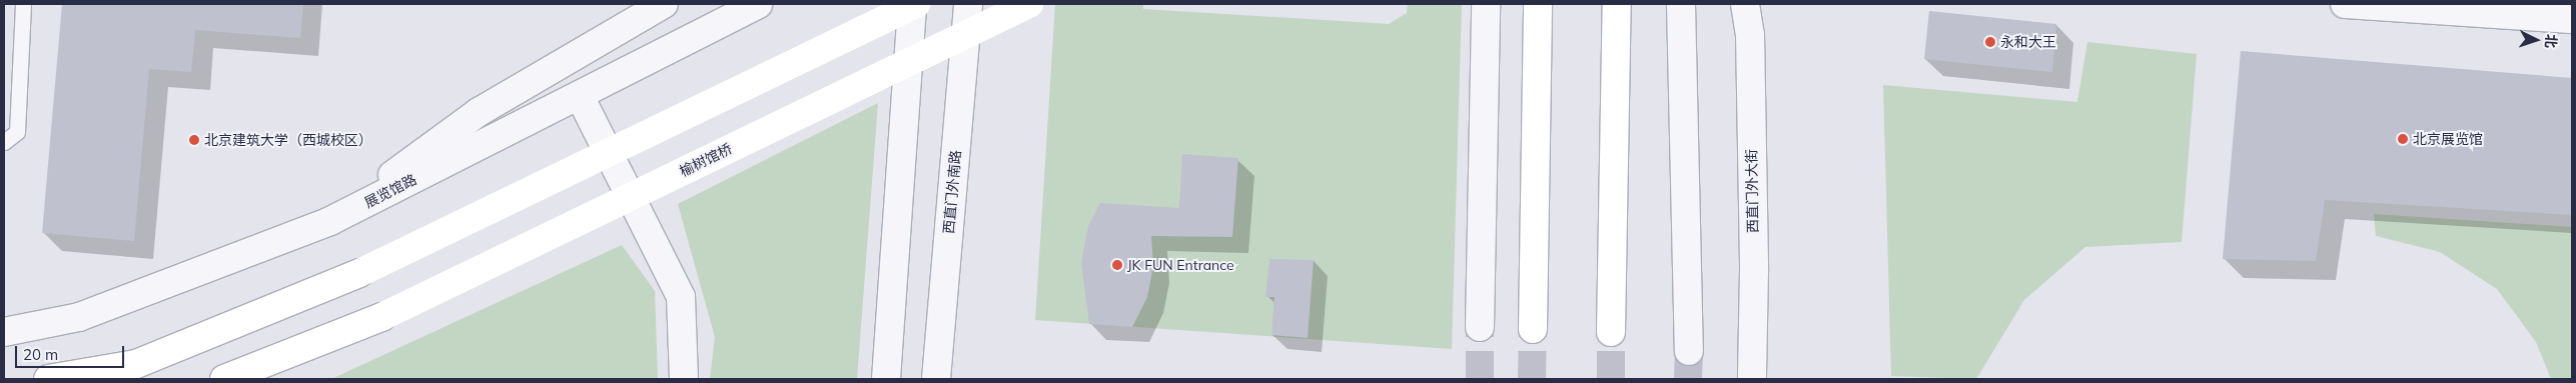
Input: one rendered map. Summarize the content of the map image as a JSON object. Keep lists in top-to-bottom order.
{
  "streets": {
    "main road": ["榆树馆桥"],
    "street": ["展览馆路", "西直门外大街", "西直门外南路"]
  },
  "places": [
    "永和大王",
    "北京展览馆",
    "北京建筑大学（西城校区）",
    "JK FUN Entrance"
  ],
  "scale_bar": "20 m",
  "north": "right"
}
